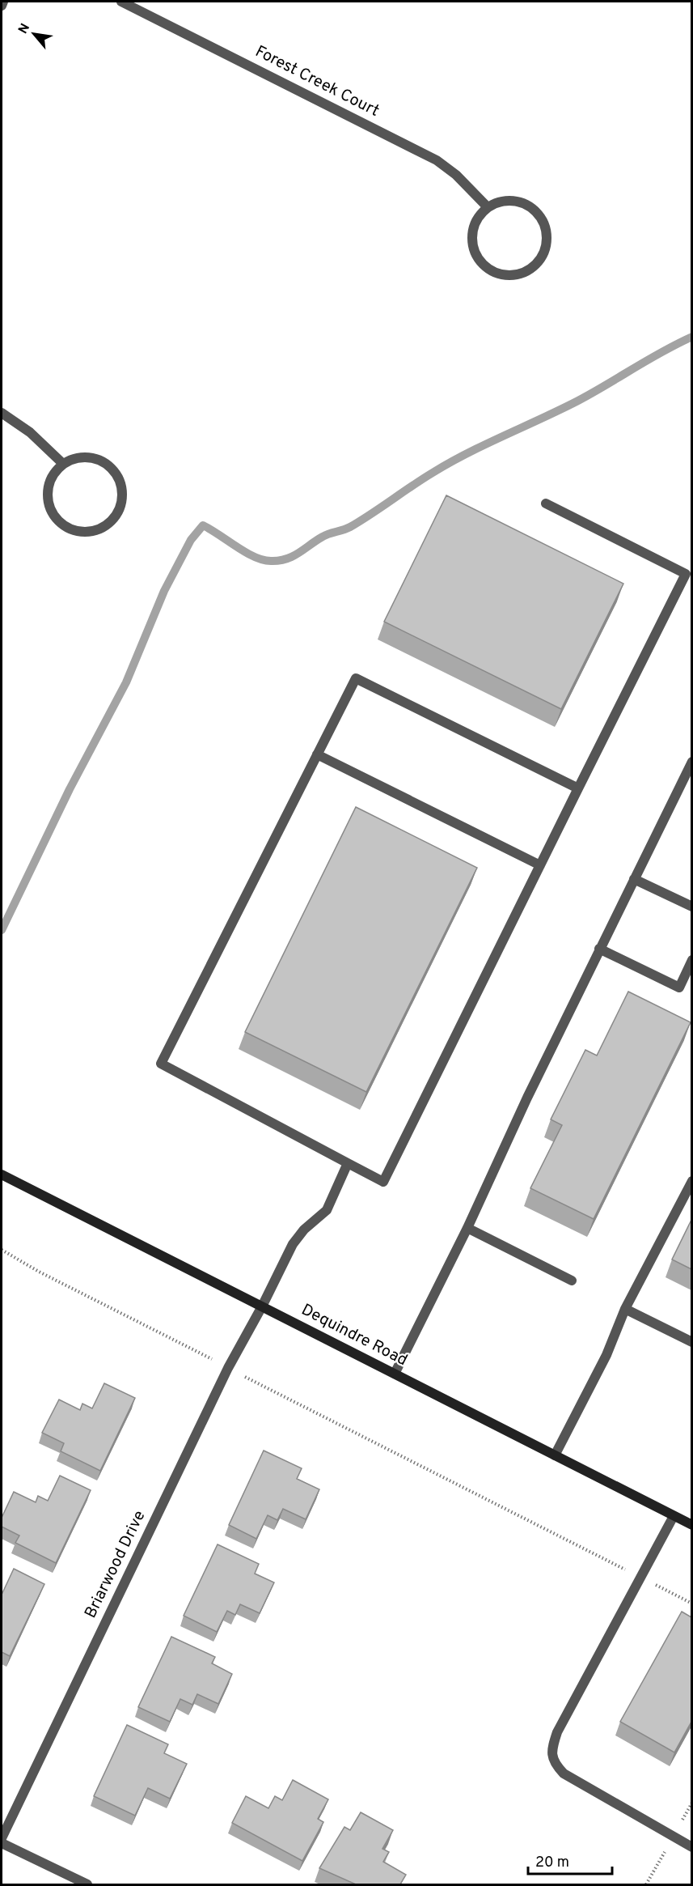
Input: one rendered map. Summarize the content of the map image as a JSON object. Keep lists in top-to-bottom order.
{
  "streets": {
    "main road": ["Dequindre Road"],
    "street": ["Forest Creek Court", "Briarwood Drive"]
  },
  "crossings": [
    ["Dequindre Road", "Briarwood Drive"]
  ],
  "scale_bar": "20 m",
  "north": "top left"
}
